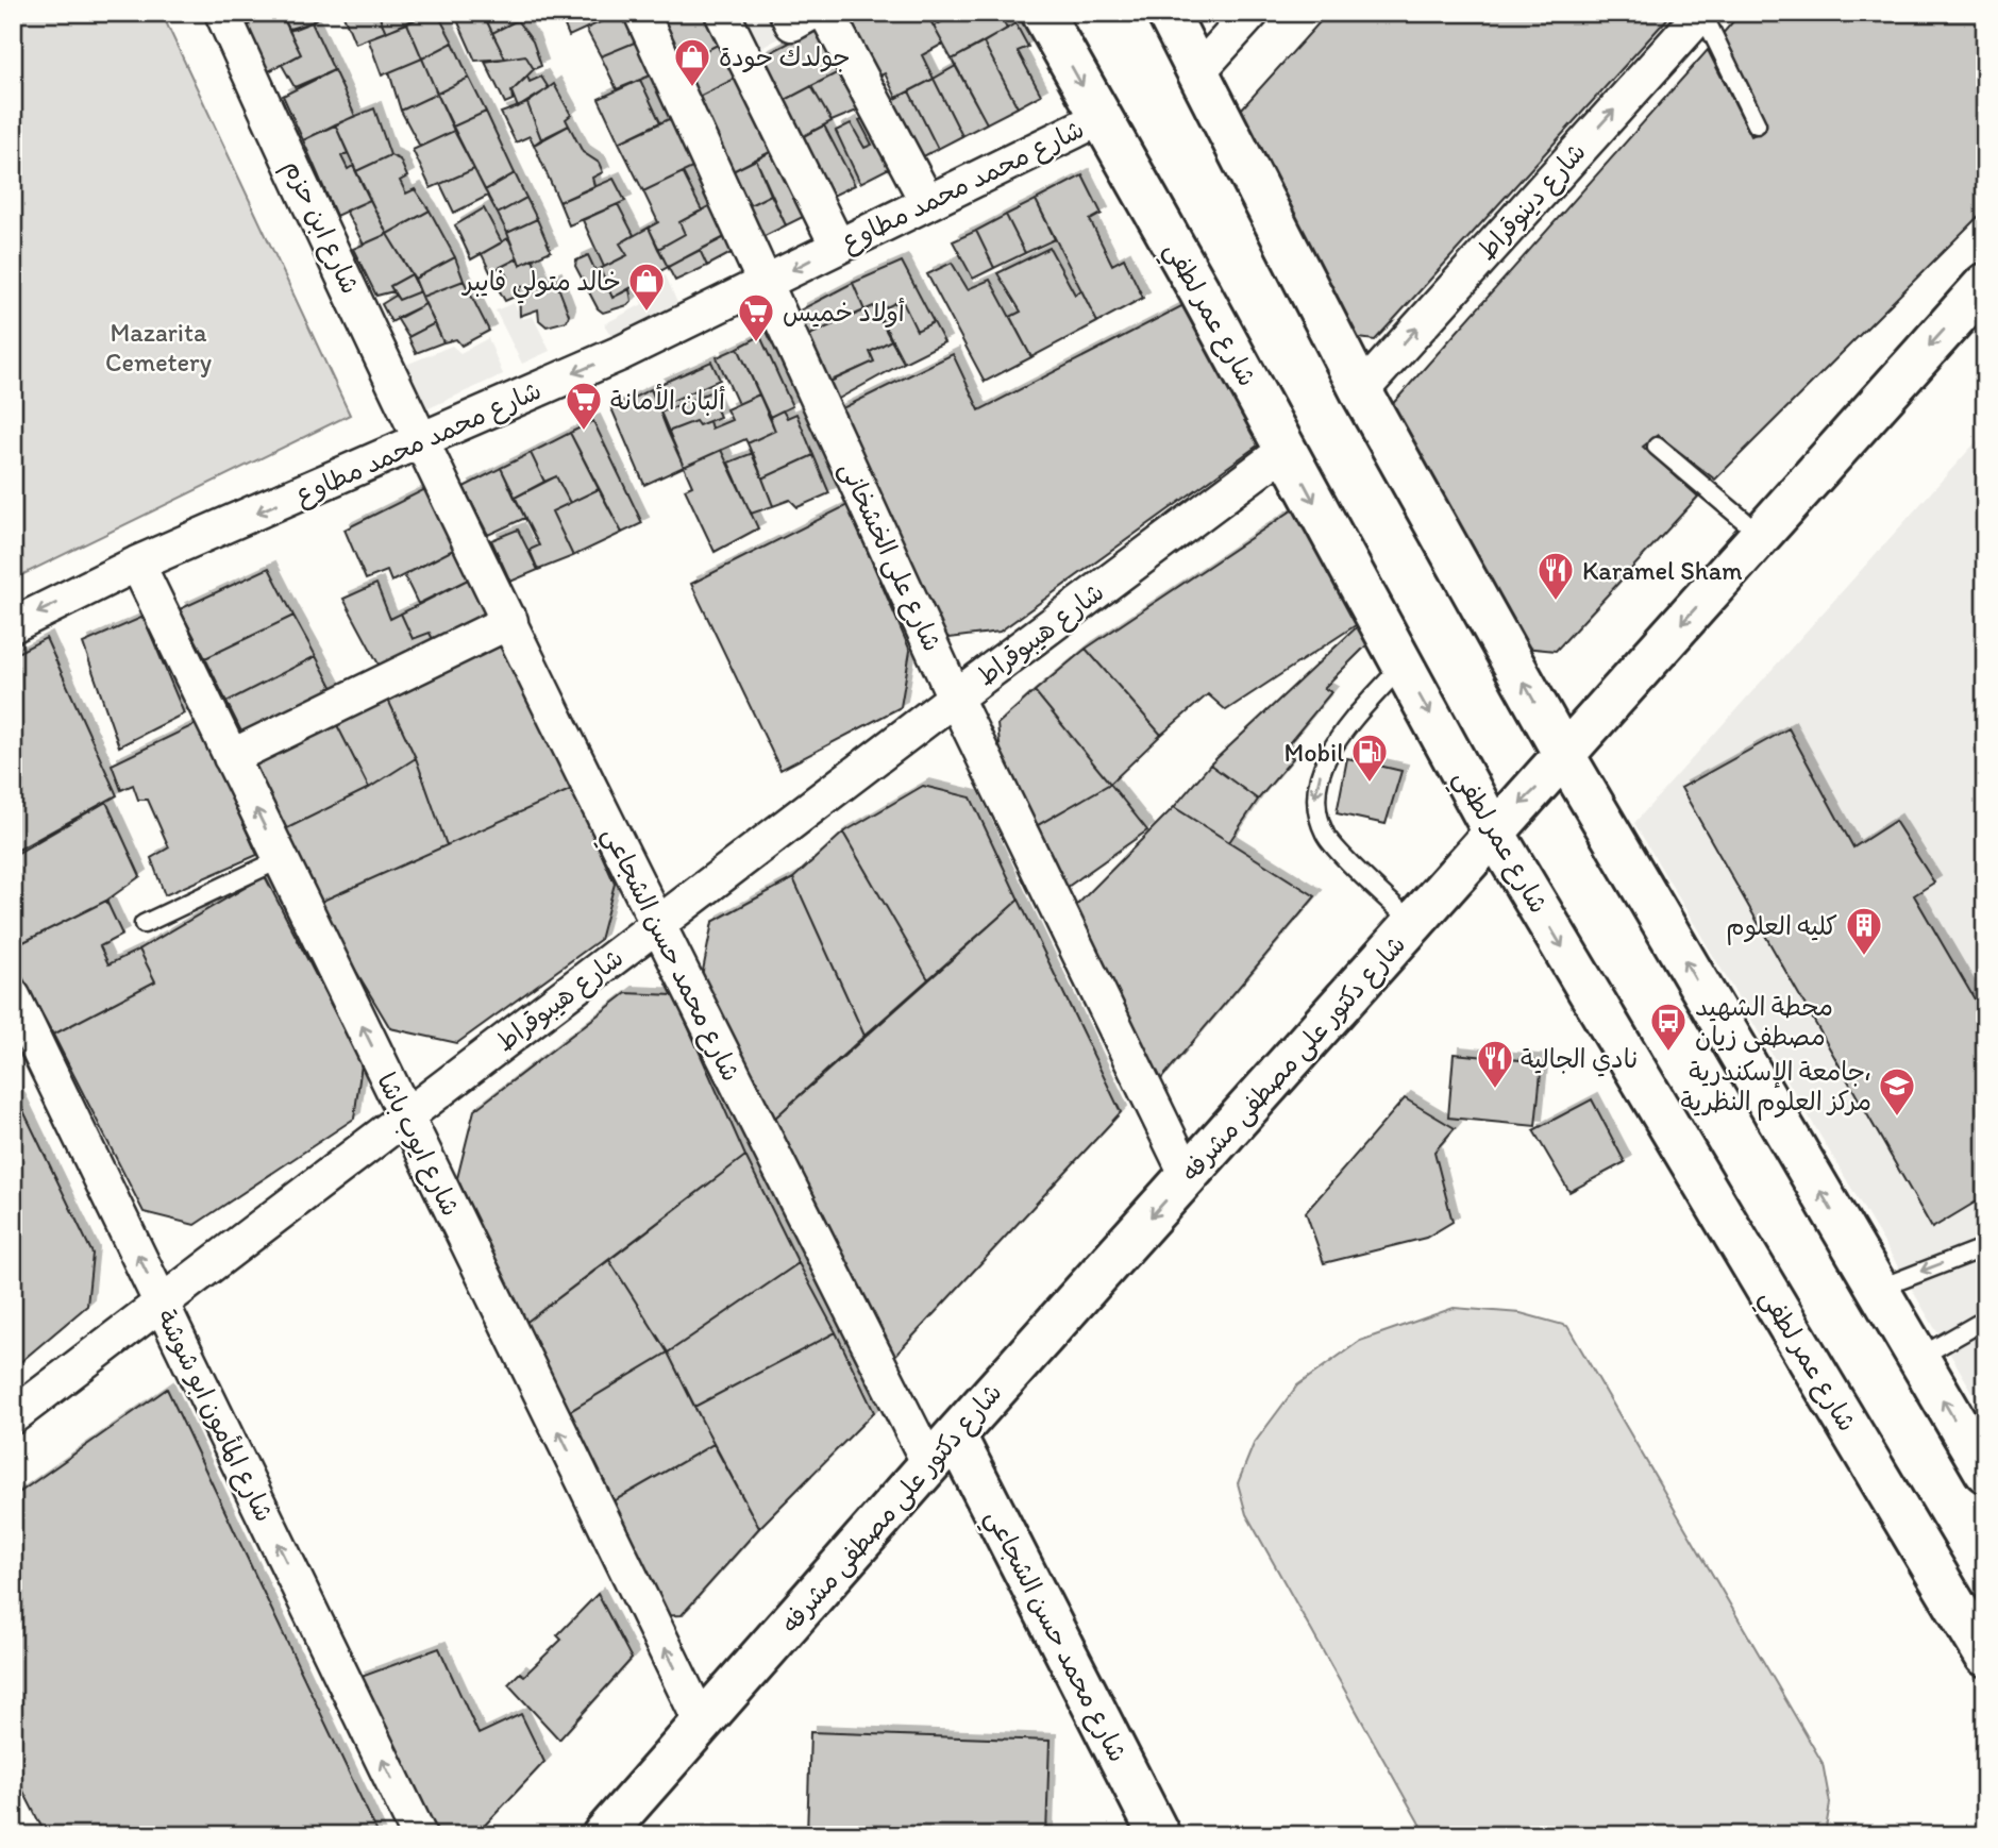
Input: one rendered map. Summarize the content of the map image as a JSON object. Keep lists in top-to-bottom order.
{
  "streets": {
    "main road": ["شارع عمر لطفي", "شارع محمد حسن الشجاعي", "شارع دكتور على مصطفى مشرفه"],
    "street": [
      "شارع محمد محمد مطاوع",
      "شارع دينوقراط",
      "شارع ابن حزم",
      "شارع على الخشخانى",
      "شارع هيبوقراط",
      "شارع ايوب باشا",
      "شارع المأمون ابو شوشة"
    ]
  },
  "crossings": [
    ["شارع محمد محمد مطاوع", "شارع ابن حزم"],
    ["شارع محمد محمد مطاوع", "شارع عمر لطفي"],
    ["شارع محمد محمد مطاوع", "شارع على الخشخانى"],
    ["شارع محمد محمد مطاوع", "شارع محمد حسن الشجاعي"],
    ["شارع محمد محمد مطاوع", "شارع ايوب باشا"],
    ["شارع ابن حزم", "شارع محمد حسن الشجاعي"],
    ["شارع عمر لطفي", "شارع هيبوقراط"],
    ["شارع عمر لطفي", "شارع دكتور على مصطفى مشرفه"],
    ["شارع على الخشخانى", "شارع هيبوقراط"],
    ["شارع على الخشخانى", "شارع دكتور على مصطفى مشرفه"],
    ["شارع هيبوقراط", "شارع محمد حسن الشجاعي"],
    ["شارع هيبوقراط", "شارع ايوب باشا"],
    ["شارع هيبوقراط", "شارع المأمون ابو شوشة"],
    ["شارع محمد حسن الشجاعي", "شارع دكتور على مصطفى مشرفه"],
    ["شارع دكتور على مصطفى مشرفه", "شارع ايوب باشا"]
  ],
  "one_way": [
    "شارع دينوقراط",
    "شارع دكتور على مصطفى مشرفه",
    "شارع ايوب باشا",
    "شارع المأمون ابو شوشة"
  ],
  "parks": ["Mazarita Cemetery"],
  "places": {
    "shop": ["جولدك حودة", "خالد متولي فايبر"],
    "supermarket": ["أولاد خميس", "ألبان الأمانة"],
    "restaurant": ["Karamel Sham", "نادي الجالية"],
    "fuel station": ["Mobil"],
    "building": ["كليه العلوم"],
    "bus stop": ["محطة الشهيد مصطفى زيان"],
    "school or university": ["جامعة الإسكندرية، مركز العلوم النظرية"]
  }
}
